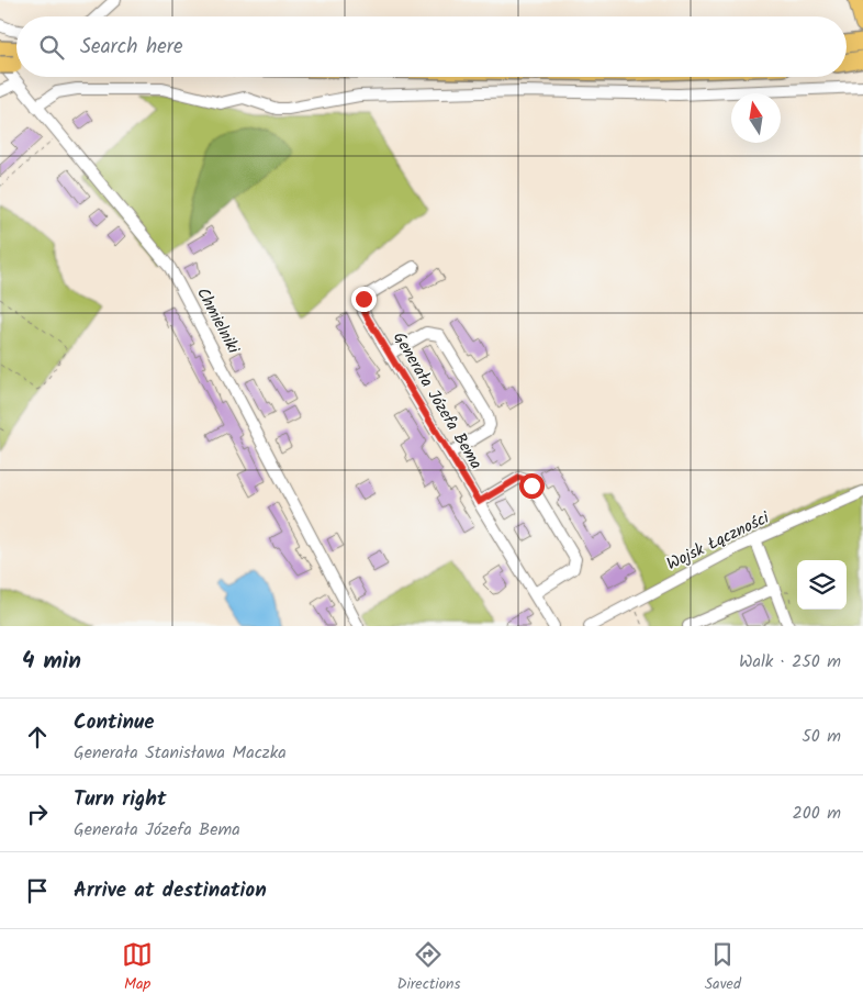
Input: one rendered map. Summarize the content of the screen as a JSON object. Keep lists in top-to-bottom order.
{
  "streets": {
    "street": ["Chmielniki", "Generała Józefa Bema", "Wojsk Łączności"]
  },
  "north": "top",
  "page": {
    "search": "Search here",
    "heading": ["4 min", "Walk · 250 m"],
    "list": [
      ["Continue", "Generała Stanisława Maczka", "50 m"],
      ["Turn right", "Generała Józefa Bema", "200 m"],
      "Arrive at destination"
    ],
    "nav": ["Map", "Directions", "Saved"]
  }
}
